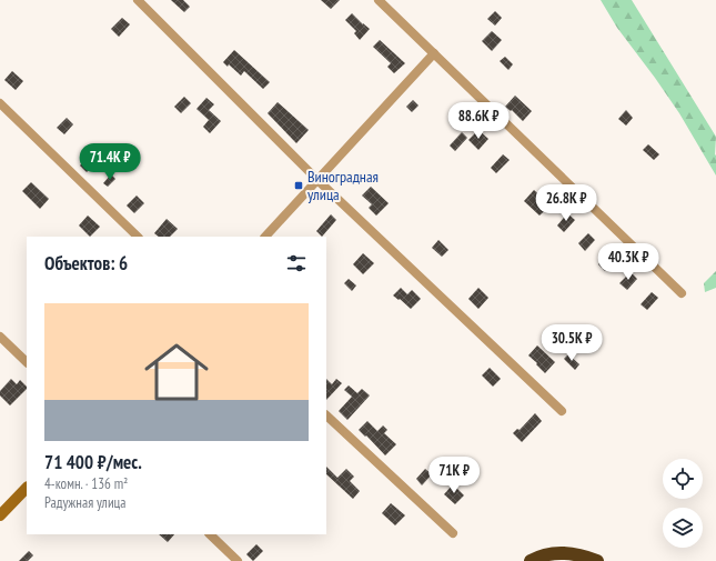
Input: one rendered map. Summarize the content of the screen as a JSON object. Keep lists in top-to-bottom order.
{
  "places": {
    "transit": ["Виноградная улица"]
  },
  "page": {
    "price": [
      "88.6K ₽",
      "71.4K ₽",
      "26.8K ₽",
      "40.3K ₽",
      "30.5K ₽",
      "71K ₽"
    ],
    "heading": "Объектов: 6",
    "list": [
      {
        "name": "71 400 ₽/мес.",
        "note": "4-комн. · 136 m² · Радужная улица"
      }
    ]
  }
}
